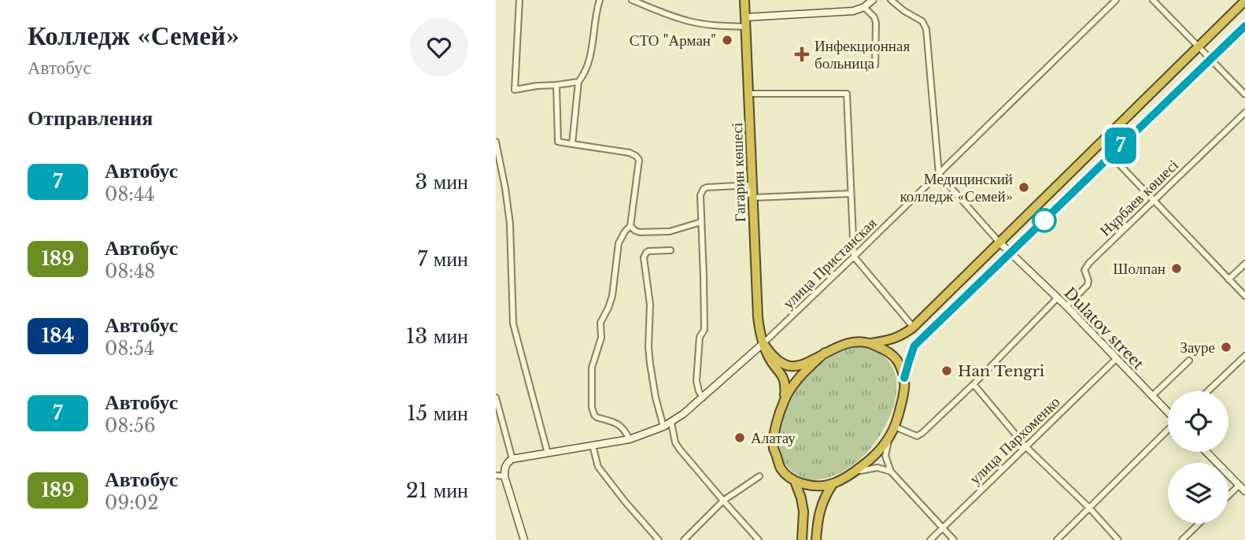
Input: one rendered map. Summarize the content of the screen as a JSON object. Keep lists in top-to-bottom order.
{
  "streets": {
    "highway": ["Гагарин көшесі"],
    "street": [
      "Нұрбаев көшесі",
      "улица Пристанская",
      "Dulatov street",
      "улица Пархоменко"
    ]
  },
  "crossings": [
    ["Гагарин көшесі", "улица Пристанская"],
    ["Нұрбаев көшесі", "Dulatov street"],
    ["Dulatov street", "улица Пархоменко"]
  ],
  "places": {
    "other": [
      "СТО \"Арман\"",
      "Медицинский колледж «Семей»",
      "Шолпан",
      "Зауре",
      "Han Tengri",
      "Алатау"
    ],
    "health": ["Инфекционная больница"]
  },
  "lines": ["bus line 7"],
  "page": {
    "heading": [
      ["Колледж «Семей»", "Автобус"],
      "Отправления"
    ],
    "on_map": "7",
    "list": [
      {
        "mark": "7",
        "name": "Автобус",
        "note": "08:44",
        "value": "3 мин"
      },
      {
        "mark": "189",
        "name": "Автобус",
        "note": "08:48",
        "value": "7 мин"
      },
      {
        "mark": "184",
        "name": "Автобус",
        "note": "08:54",
        "value": "13 мин"
      },
      {
        "mark": "7",
        "name": "Автобус",
        "note": "08:56",
        "value": "15 мин"
      },
      {
        "mark": "189",
        "name": "Автобус",
        "note": "09:02",
        "value": "21 мин"
      }
    ]
  }
}
